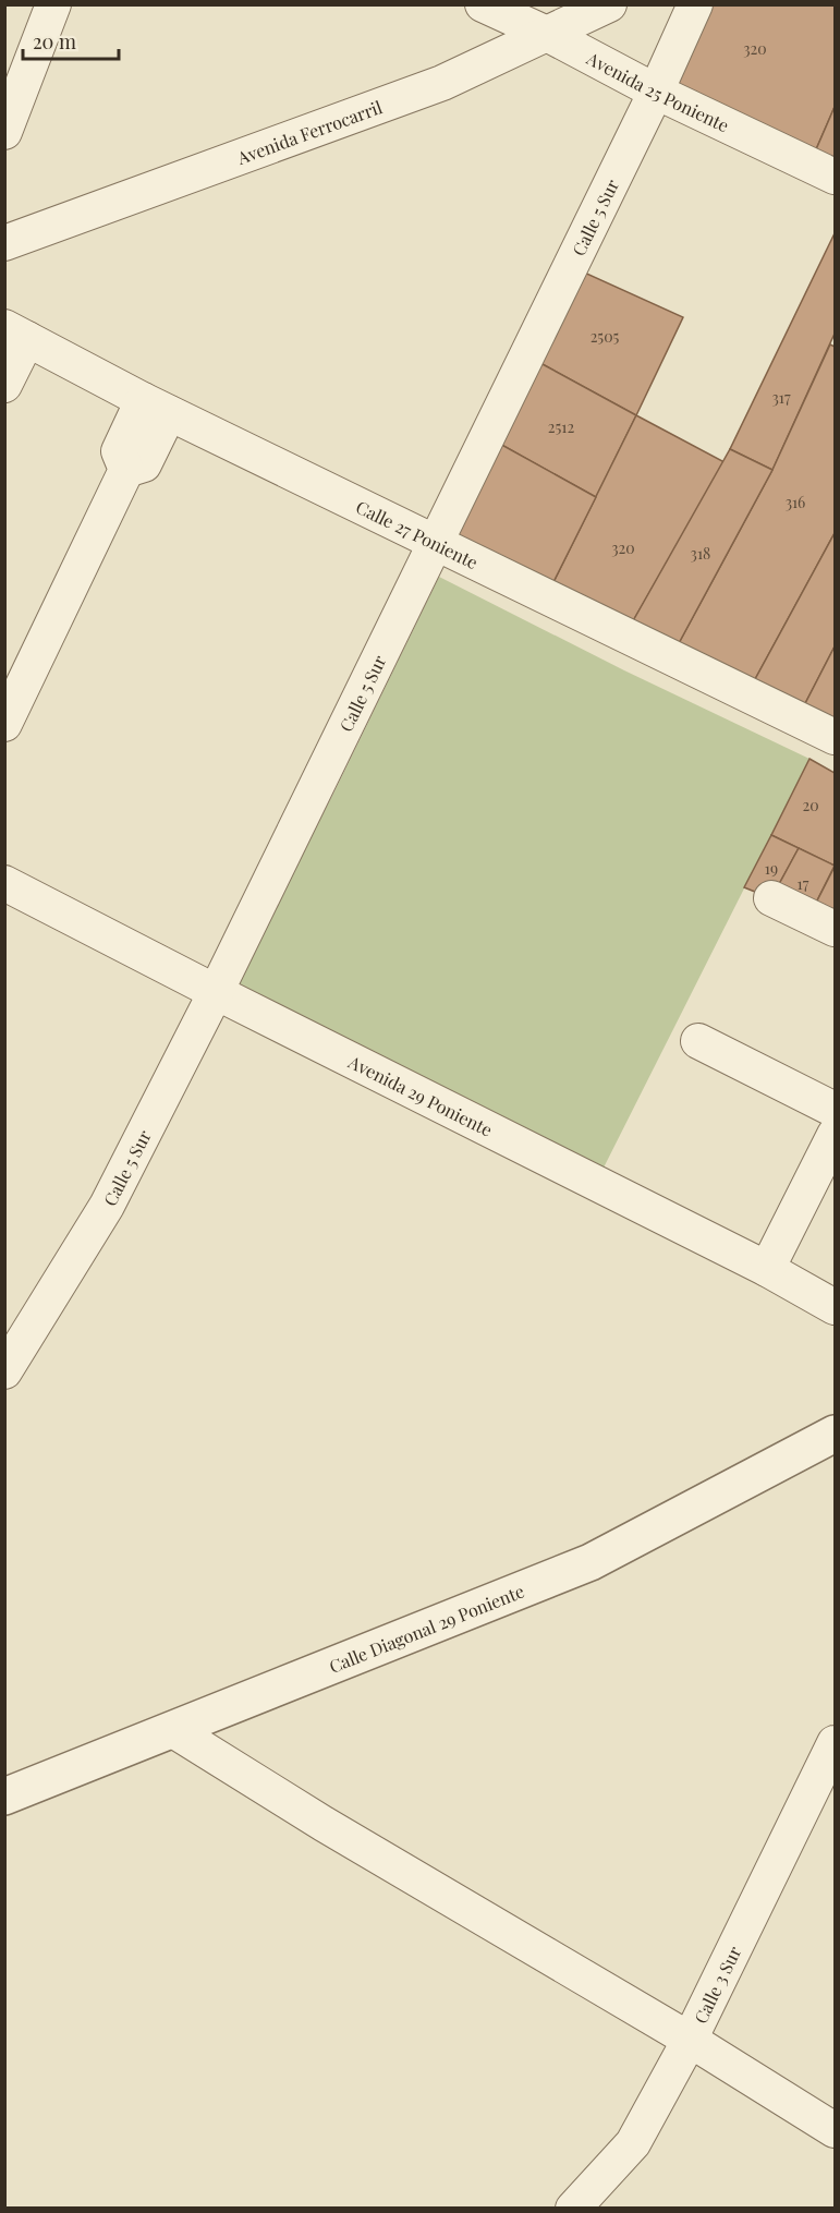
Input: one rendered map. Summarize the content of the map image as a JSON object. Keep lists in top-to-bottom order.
{
  "streets": {
    "street": [
      "Avenida 25 Poniente",
      "Avenida Ferrocarril",
      "Calle 5 Sur",
      "Calle 27 Poniente",
      "Avenida 29 Poniente",
      "Calle Diagonal 29 Poniente",
      "Calle 3 Sur"
    ]
  },
  "crossings": [
    ["Avenida 25 Poniente", "Avenida Ferrocarril"],
    ["Avenida 25 Poniente", "Calle 5 Sur"],
    ["Calle 5 Sur", "Calle 27 Poniente"],
    ["Calle 5 Sur", "Avenida 29 Poniente"]
  ],
  "house_numbers": [
    "320",
    "2505",
    "317",
    "2512",
    "316",
    "320",
    "318",
    "20",
    "19",
    "17"
  ],
  "scale_bar": "20 m"
}
